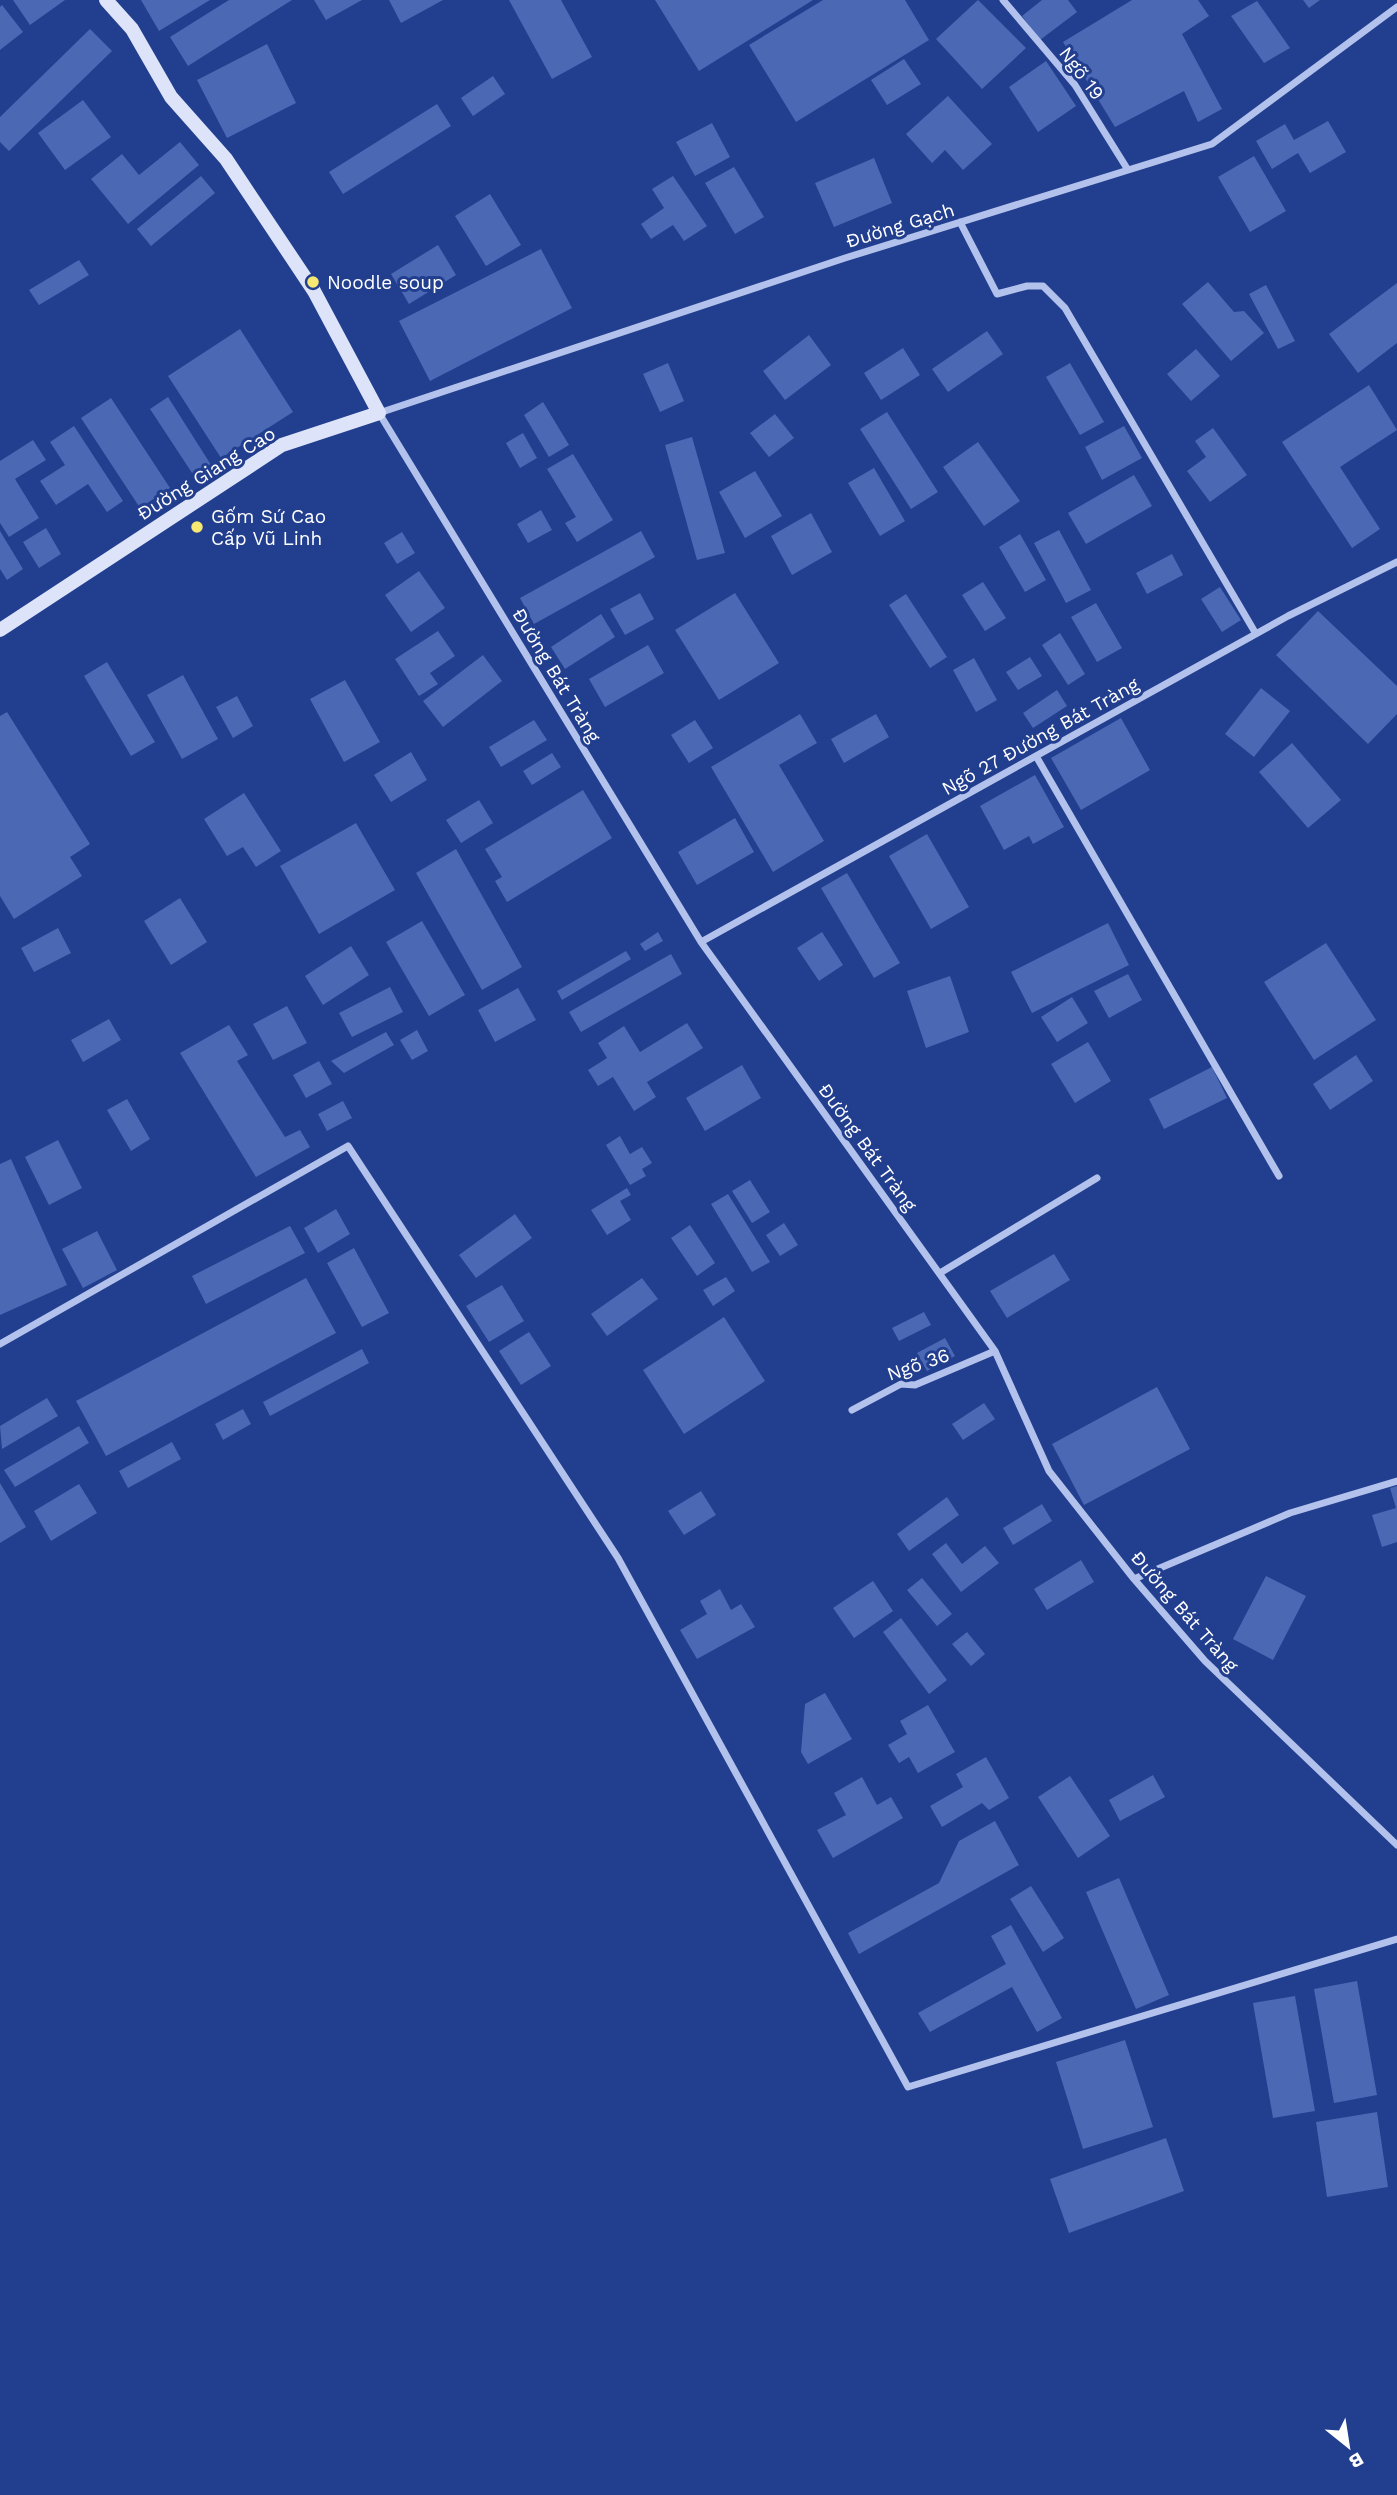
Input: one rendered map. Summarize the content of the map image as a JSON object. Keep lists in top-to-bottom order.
{
  "streets": {
    "street": [
      "Ngõ 19",
      "Đường Gạch",
      "Đường Giang Cao",
      "Đường Bát Tràng",
      "Ngõ 27 Đường Bát Tràng",
      "Ngõ 36"
    ]
  },
  "crossings": [
    ["Ngõ 19", "Đường Gạch"],
    ["Đường Gạch", "Đường Giang Cao"],
    ["Đường Gạch", "Đường Bát Tràng"],
    ["Đường Giang Cao", "Đường Bát Tràng"],
    ["Đường Bát Tràng", "Ngõ 27 Đường Bát Tràng"],
    ["Đường Bát Tràng", "Ngõ 36"]
  ],
  "places": ["Noodle soup", "Gốm Sứ Cao Cấp Vũ Linh"],
  "north": "bottom right"
}
